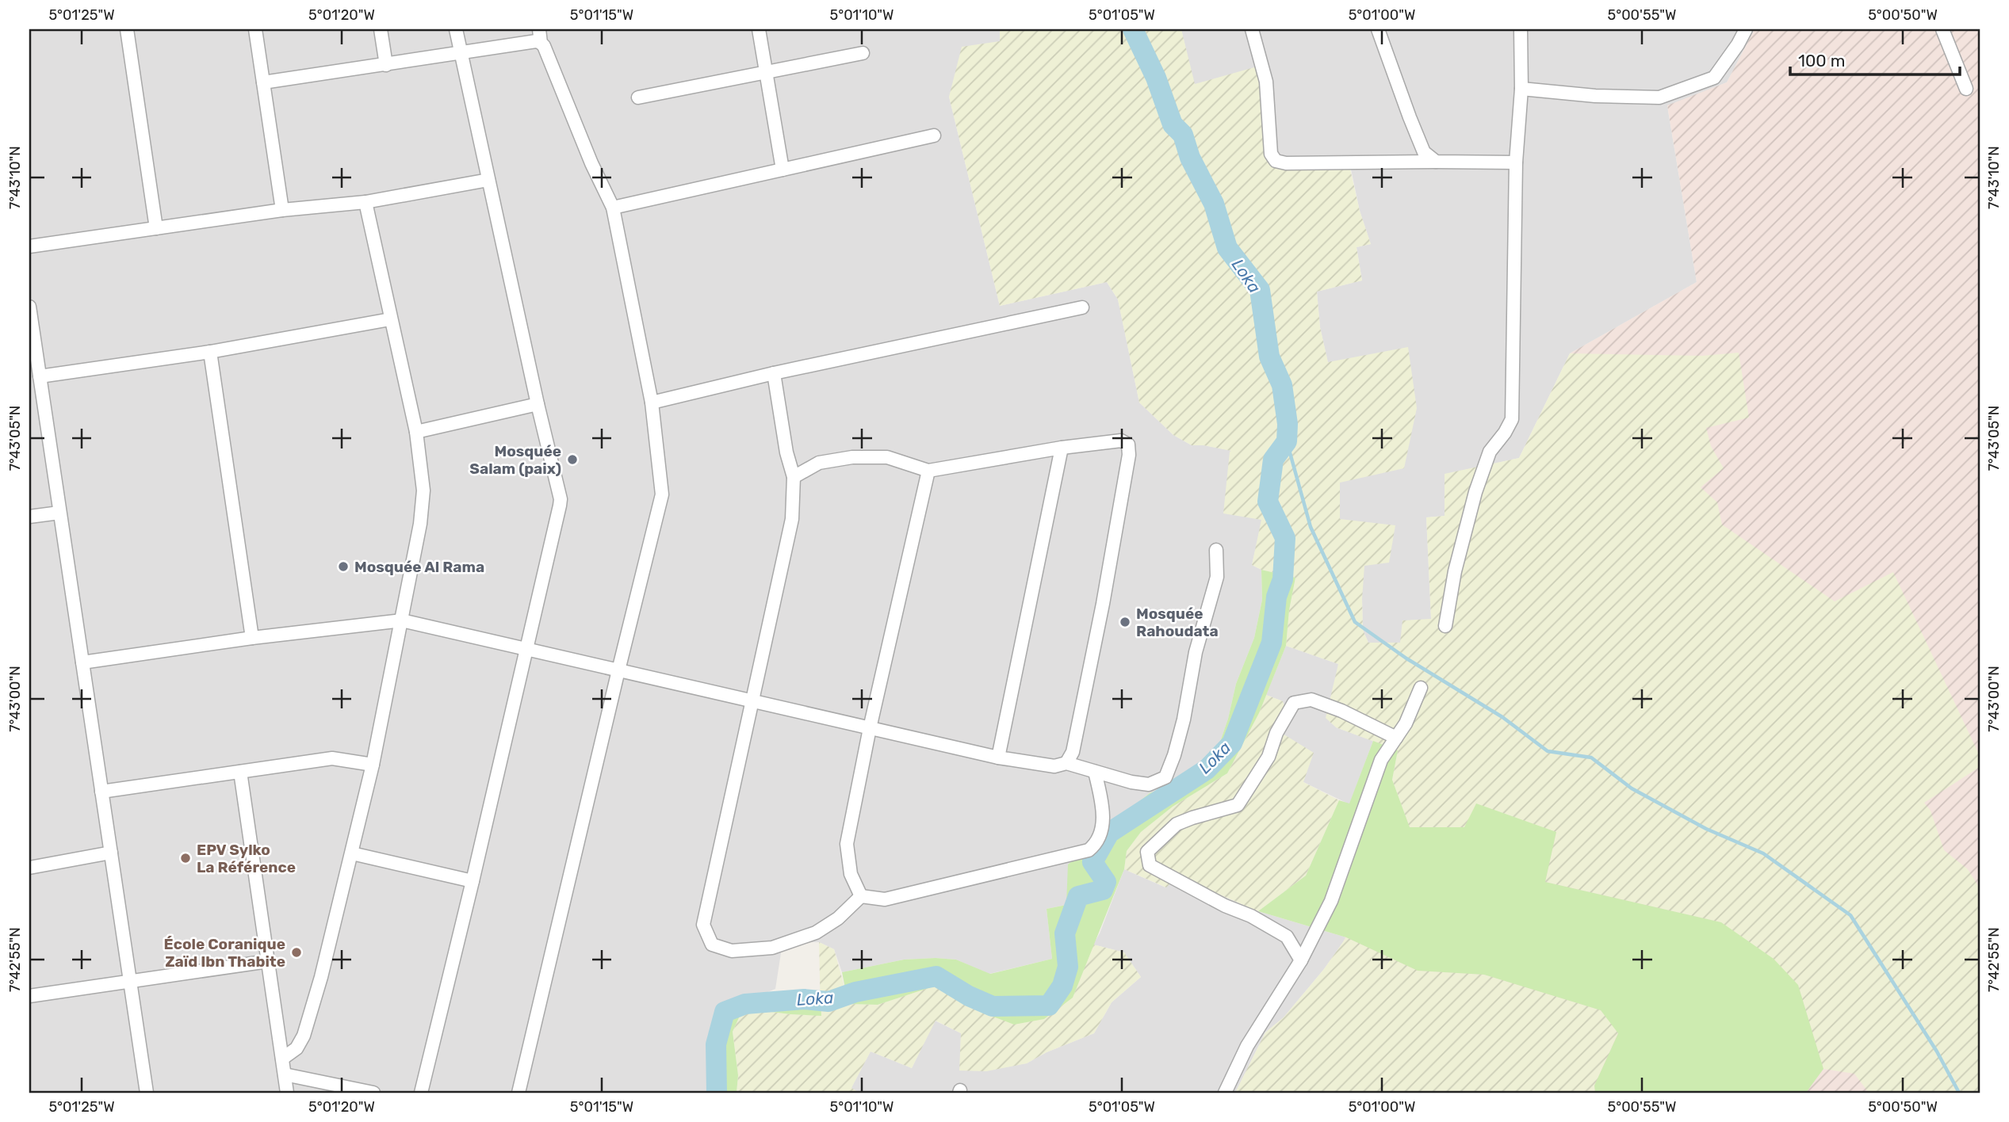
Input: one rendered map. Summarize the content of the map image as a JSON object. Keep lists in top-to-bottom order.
{
  "water": ["Loka"],
  "places": [
    "Mosquée Salam (paix)",
    "Mosquée Al Rama",
    "Mosquée Rahoudata",
    "EPV Sylko La Référence",
    "École Coranique Zaïd Ibn Thabite"
  ],
  "scale_bar": "100 m",
  "coordinates": [
    "5°01'25\"W",
    "5°01'20\"W",
    "5°01'15\"W",
    "5°01'10\"W",
    "5°01'05\"W",
    "5°01'00\"W",
    "5°00'55\"W",
    "5°00'50\"W",
    "7°43'10\"N",
    "7°43'05\"N",
    "7°43'00\"N",
    "7°42'55\"N"
  ]
}
